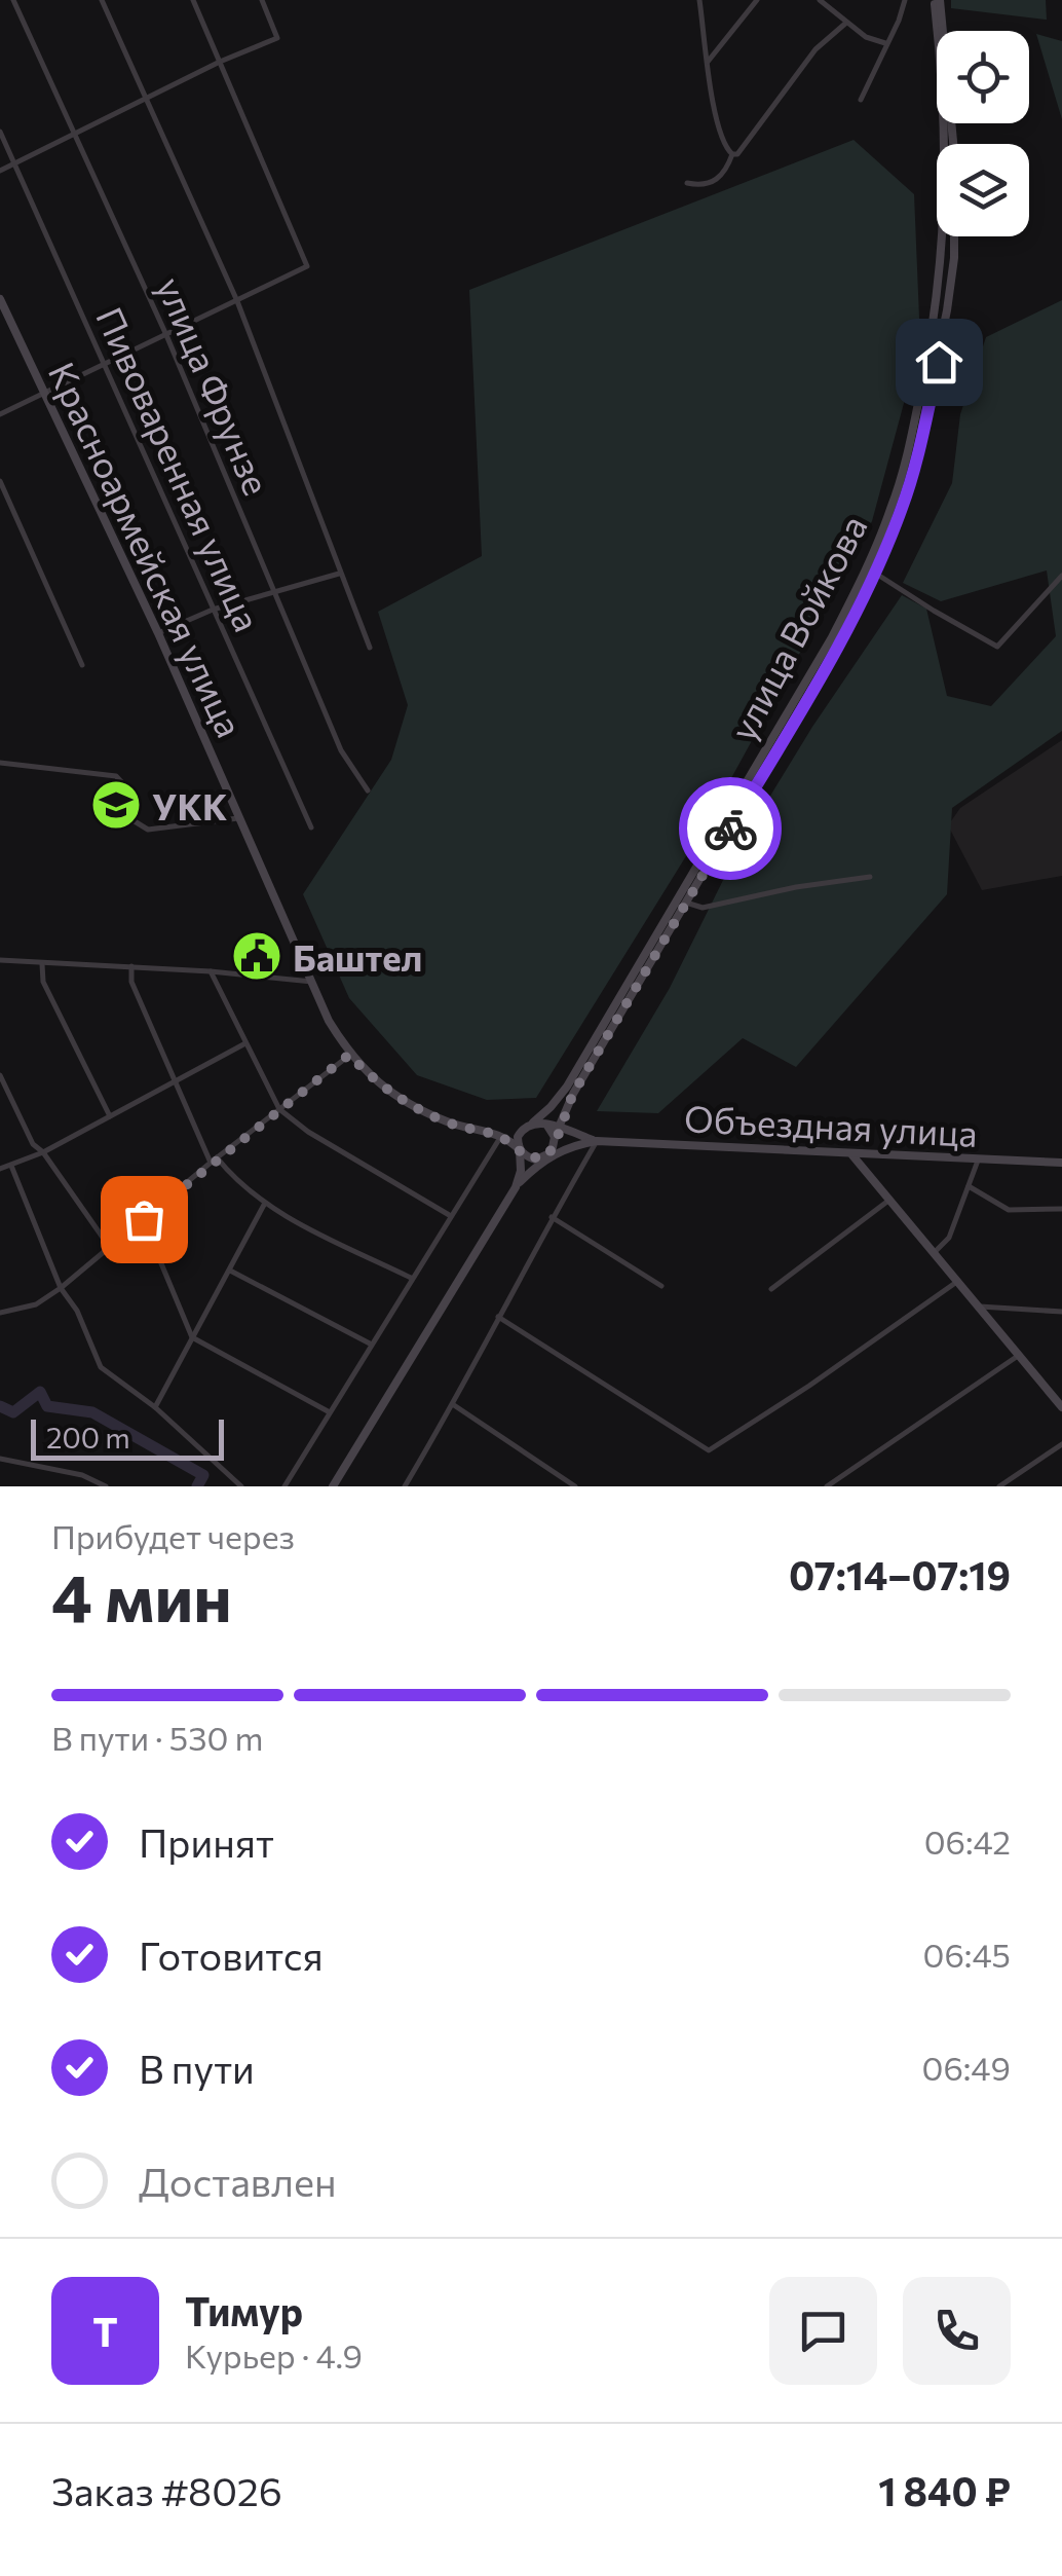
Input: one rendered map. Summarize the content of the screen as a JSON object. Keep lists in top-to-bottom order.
{
  "streets": {
    "main road": ["Красноармейская улица", "улица Войкова", "Объездная улица"],
    "street": ["улица Фрунзе", "Пивоваренная улица"]
  },
  "places": {
    "school or university": ["УКК"],
    "public building": ["Баштел"]
  },
  "scale_bar": "200 m",
  "page": {
    "scale": "200 m",
    "heading": ["4 мин", "Прибудет через", "07:14–07:19"],
    "panel": [
      "Тимур",
      "Курьер · 4.9",
      "Заказ #8026",
      "1 840 ₽"
    ],
    "bar": "В пути · 530 m",
    "list": [
      ["Принят", "06:42"],
      ["Готовится", "06:45"],
      ["В пути", "06:49"],
      "Доставлен"
    ],
    "round": "Т"
  }
}
